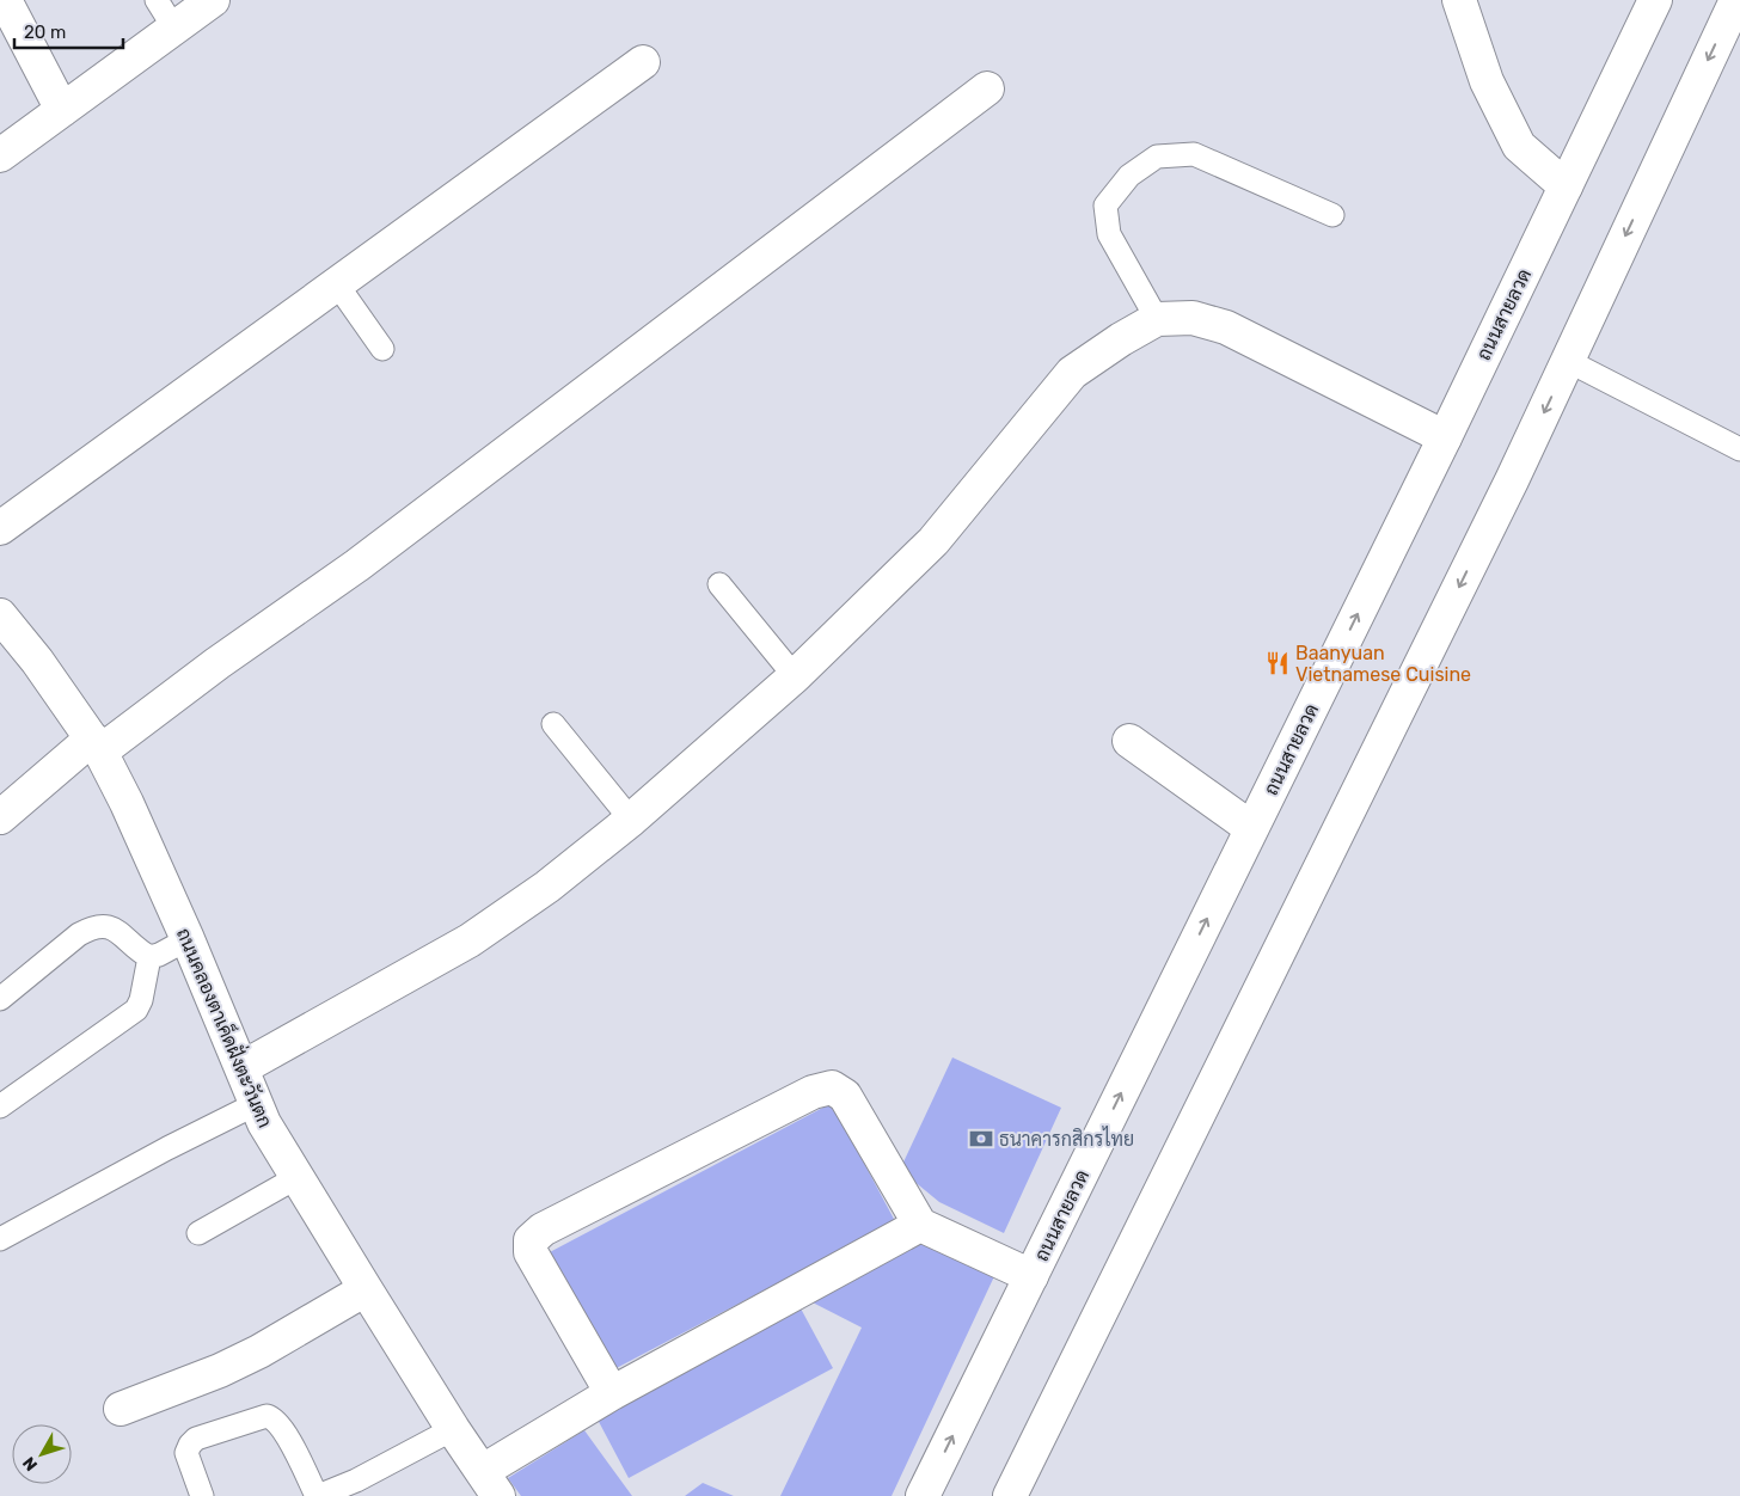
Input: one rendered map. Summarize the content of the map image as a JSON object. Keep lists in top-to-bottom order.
{
  "streets": {
    "street": ["ถนนสายลวด", "ถนนคลองตาเค็ดฝั่งตะวันตก"]
  },
  "places": {
    "restaurant": ["Baanyuan Vietnamese Cuisine"],
    "bank": ["ธนาคารกสิกรไทย"]
  },
  "scale_bar": "20 m",
  "north": "bottom left"
}
